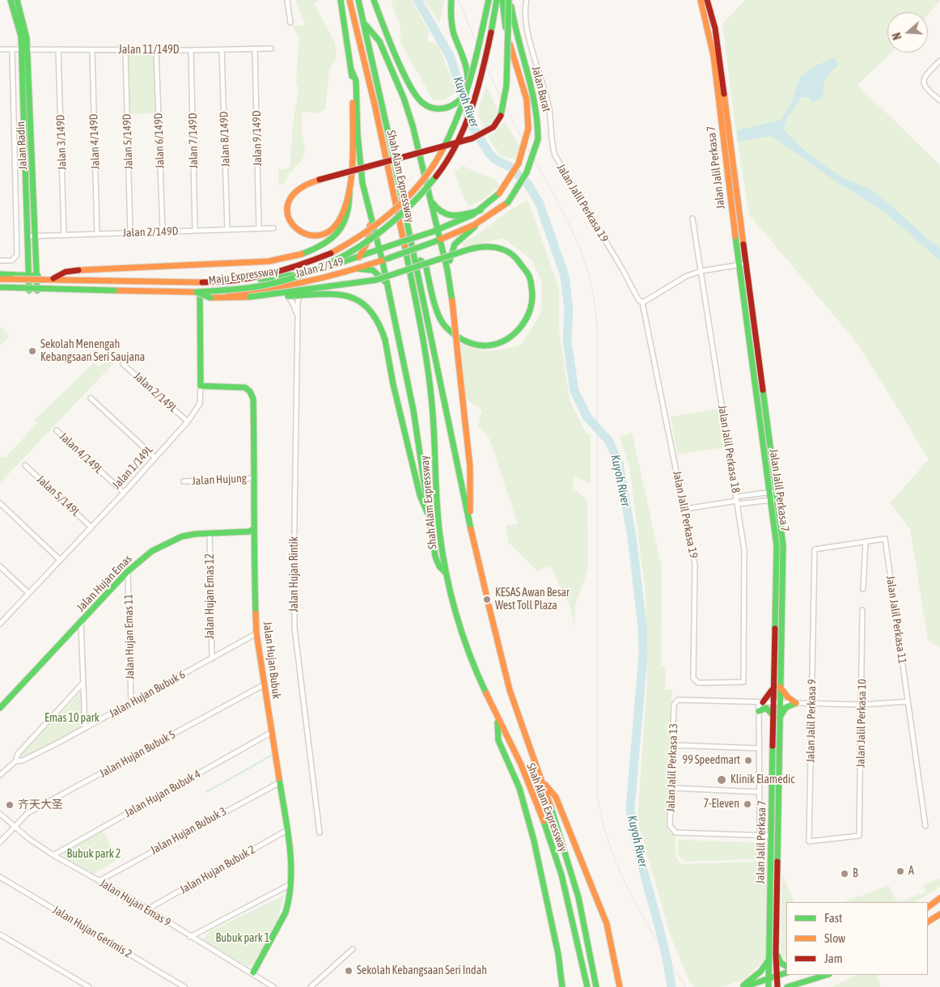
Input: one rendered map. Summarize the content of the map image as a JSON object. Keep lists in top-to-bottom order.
{
  "streets": {
    "main road": [
      "Jalan Barat",
      "Jalan Radin",
      "Jalan Jalil Perkasa 7",
      "Shah Alam Expressway",
      "Jalan 2/149",
      "Maju Expressway",
      "Jalan 1/149L",
      "Jalan Hujan Emas",
      "Jalan Hujan Bubuk"
    ],
    "street": [
      "Jalan 11/149D",
      "Jalan 9/149D",
      "Jalan 8/149D",
      "Jalan 6/149D",
      "Jalan 7/149D",
      "Jalan 4/149D",
      "Jalan 5/149D",
      "Jalan 3/149D",
      "Jalan Jalil Perkasa 19",
      "Jalan 2/149D",
      "Jalan 2/149L",
      "Jalan Jalil Perkasa 18",
      "Jalan 4/149L",
      "Jalan Hujung",
      "Jalan 5/149L",
      "Jalan Hujan Rintik",
      "Jalan Hujan Emas 12",
      "Jalan Jalil Perkasa 11",
      "Jalan Hujan Emas 11",
      "Jalan Hujan Bubuk 6",
      "Jalan Jalil Perkasa 9",
      "Jalan Jalil Perkasa 10",
      "Jalan Hujan Bubuk 5",
      "Jalan Jalil Perkasa 13",
      "Jalan Hujan Bubuk 4",
      "Jalan Hujan Bubuk 3",
      "Jalan Hujan Bubuk 2",
      "Jalan Hujan Emas 9",
      "Jalan Hujan Gerimis 2"
    ]
  },
  "crossings": [
    ["Jalan 11/149D", "Jalan 9/149D"],
    ["Jalan 11/149D", "Jalan 8/149D"],
    ["Jalan 11/149D", "Jalan 6/149D"],
    ["Jalan 11/149D", "Jalan 7/149D"],
    ["Jalan 11/149D", "Jalan 4/149D"],
    ["Jalan 11/149D", "Jalan 5/149D"],
    ["Jalan 11/149D", "Jalan 3/149D"],
    ["Jalan 11/149D", "Jalan Radin"],
    ["Jalan Barat", "Jalan 2/149"],
    ["Jalan 9/149D", "Jalan 2/149D"],
    ["Jalan 8/149D", "Jalan 2/149D"],
    ["Jalan 6/149D", "Jalan 2/149D"],
    ["Jalan 7/149D", "Jalan 2/149D"],
    ["Jalan 4/149D", "Jalan 2/149D"],
    ["Jalan 5/149D", "Jalan 2/149D"],
    ["Jalan 3/149D", "Jalan 2/149D"],
    ["Jalan Radin", "Jalan 2/149D"],
    ["Jalan Radin", "Jalan 2/149"],
    ["Jalan Jalil Perkasa 7", "Jalan Jalil Perkasa 13"],
    ["Jalan Jalil Perkasa 19", "Jalan Jalil Perkasa 18"],
    ["Jalan 2/149", "Maju Expressway"],
    ["Jalan 2/149", "Jalan 1/149L"],
    ["Jalan 2/149", "Jalan Hujan Rintik"],
    ["Maju Expressway", "Jalan 1/149L"],
    ["Jalan 2/149L", "Jalan 1/149L"],
    ["Jalan 4/149L", "Jalan 1/149L"],
    ["Jalan 1/149L", "Jalan 5/149L"],
    ["Jalan 1/149L", "Jalan Hujan Bubuk"],
    ["Jalan Hujung", "Jalan Hujan Bubuk"],
    ["Jalan Hujan Emas", "Jalan Hujan Emas 12"],
    ["Jalan Hujan Emas", "Jalan Hujan Emas 11"],
    ["Jalan Hujan Emas", "Jalan Hujan Bubuk"],
    ["Jalan Hujan Emas 12", "Jalan Hujan Bubuk 6"],
    ["Jalan Jalil Perkasa 11", "Jalan Jalil Perkasa 9"],
    ["Jalan Jalil Perkasa 11", "Jalan Jalil Perkasa 13"],
    ["Jalan Hujan Emas 11", "Jalan Hujan Bubuk 6"],
    ["Jalan Hujan Bubuk", "Jalan Hujan Bubuk 6"],
    ["Jalan Hujan Bubuk", "Jalan Hujan Bubuk 5"],
    ["Jalan Hujan Bubuk", "Jalan Hujan Bubuk 4"],
    ["Jalan Hujan Bubuk", "Jalan Hujan Bubuk 3"],
    ["Jalan Hujan Bubuk", "Jalan Hujan Bubuk 2"],
    ["Jalan Hujan Bubuk", "Jalan Hujan Emas 9"],
    ["Jalan Jalil Perkasa 9", "Jalan Jalil Perkasa 10"],
    ["Jalan Jalil Perkasa 9", "Jalan Jalil Perkasa 13"],
    ["Jalan Jalil Perkasa 10", "Jalan Jalil Perkasa 13"],
    ["Jalan Hujan Bubuk 5", "Jalan Hujan Emas 9"],
    ["Jalan Hujan Bubuk 4", "Jalan Hujan Emas 9"],
    ["Jalan Hujan Bubuk 3", "Jalan Hujan Emas 9"],
    ["Jalan Hujan Bubuk 2", "Jalan Hujan Emas 9"]
  ],
  "water": ["Kuyoh River"],
  "parks": ["Emas 10 park", "Bubuk park 2", "Bubuk park 1"],
  "places": [
    "Sekolah Menengah Kebangsaan Seri Saujana",
    "KESAS Awan Besar West Toll Plaza",
    "99 Speedmart",
    "Klinik Elamedic",
    "7-Eleven",
    "齐天大圣",
    "A",
    "B",
    "Sekolah Kebangsaan Seri Indah"
  ],
  "legend": ["Fast", "Slow", "Jam"],
  "north": "left"
}
